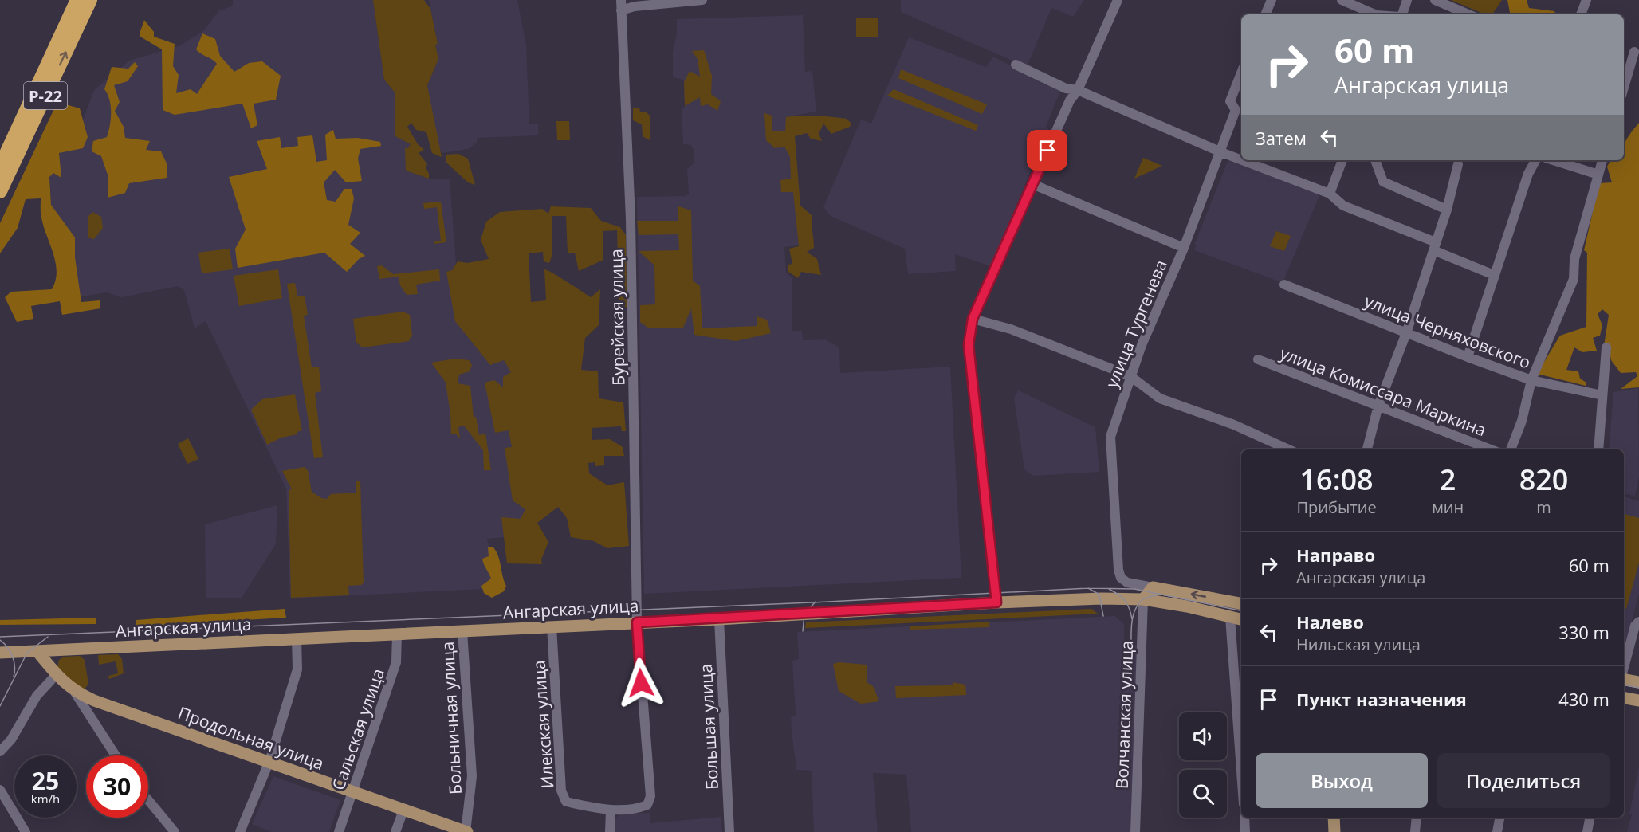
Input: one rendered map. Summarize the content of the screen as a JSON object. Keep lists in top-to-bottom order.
{
  "streets": {
    "highway": ["Р-22"],
    "main road": ["Ангарская улица", "Продольная улица"],
    "street": [
      "Бурейская улица",
      "улица Тургенева",
      "улица Черняховского",
      "улица Комиссара Маркина",
      "Волчанская улица",
      "Больничная улица",
      "Илекская улица",
      "Большая улица",
      "Сальская улица"
    ]
  },
  "crossings": [
    ["Бурейская улица", "Ангарская улица"],
    ["Бурейская улица", "Илекская улица"],
    ["улица Тургенева", "Ангарская улица"],
    ["улица Тургенева", "Волчанская улица"],
    ["Ангарская улица", "Волчанская улица"],
    ["Ангарская улица", "Больничная улица"],
    ["Ангарская улица", "Илекская улица"],
    ["Ангарская улица", "Большая улица"],
    ["Ангарская улица", "Сальская улица"],
    ["Ангарская улица", "Продольная улица"],
    ["Больничная улица", "Продольная улица"],
    ["Сальская улица", "Продольная улица"]
  ],
  "page": {
    "turn": ["60 m", "Ангарская улица"],
    "then": "Затем",
    "eta": [
      "16:08",
      "Прибытие",
      "2",
      "мин",
      "820",
      "m"
    ],
    "list": [
      {
        "name": "Направо",
        "note": "Ангарская улица",
        "value": "60 m"
      },
      {
        "name": "Налево",
        "note": "Нильская улица",
        "value": "330 m"
      },
      {
        "name": "Пункт назначения",
        "value": "430 m"
      }
    ],
    "buttons": ["Выход", "Поделиться"],
    "speed": "25 km/h",
    "limit": "30"
  }
}
